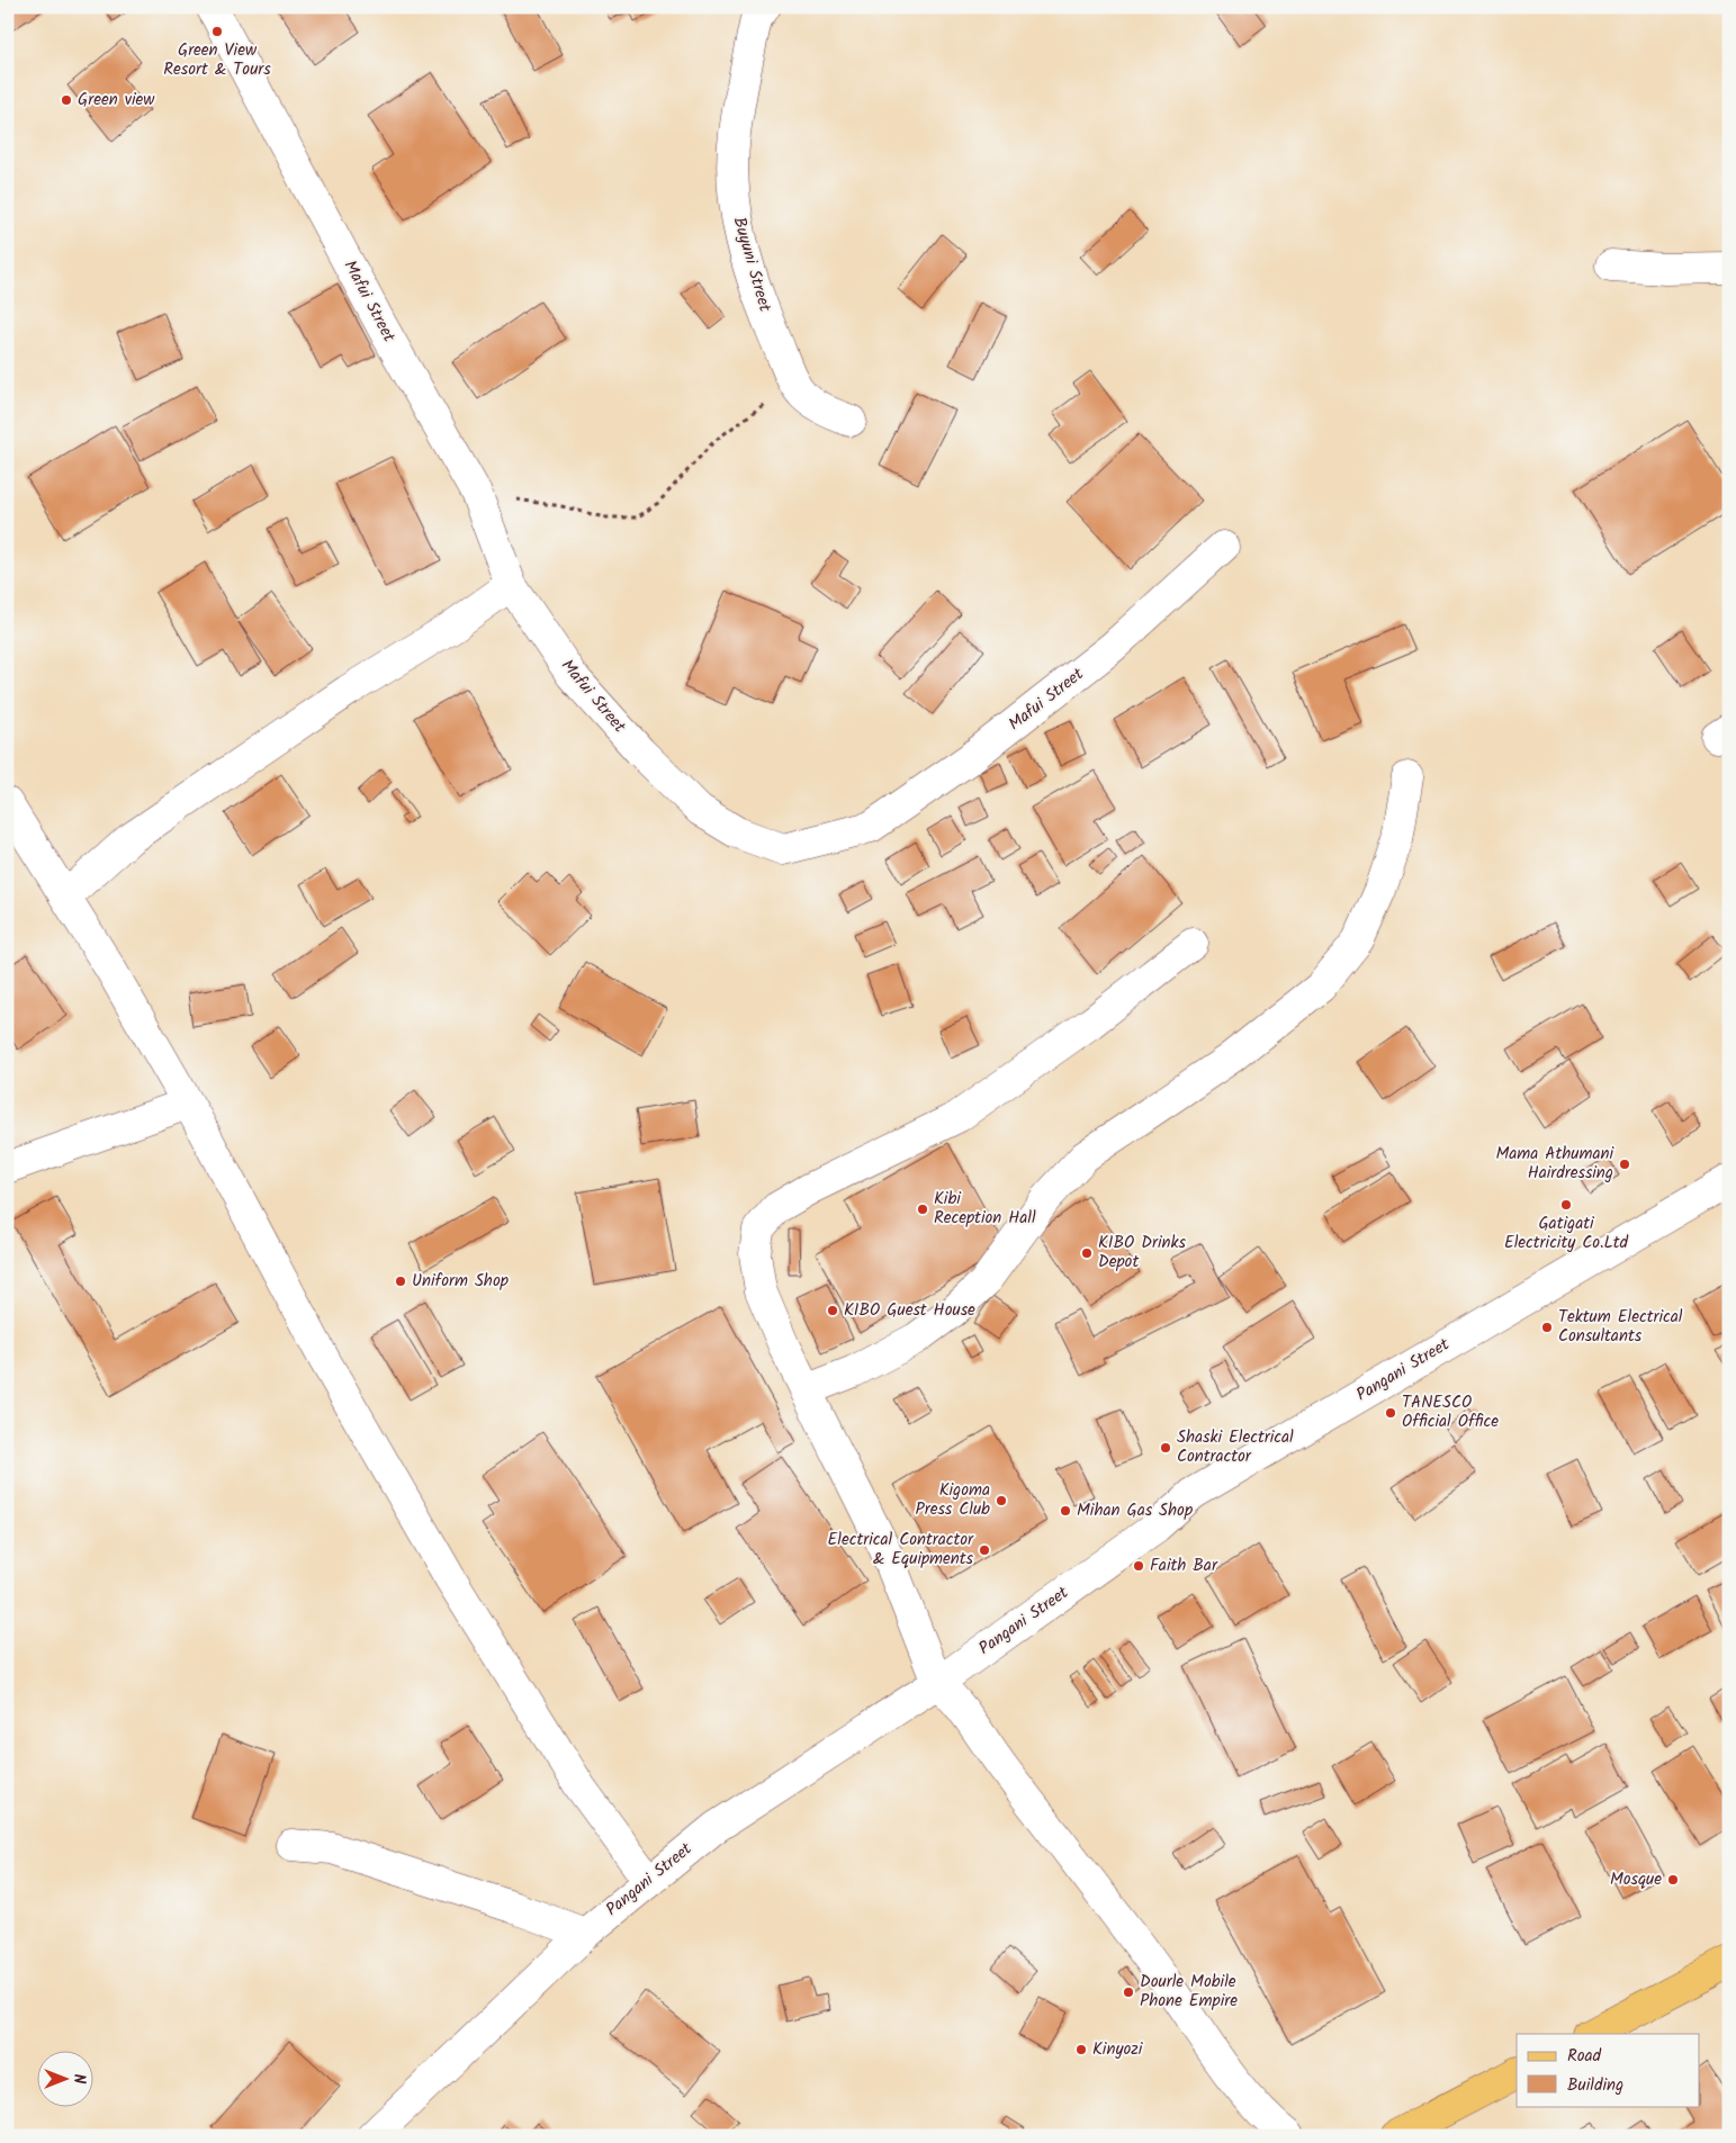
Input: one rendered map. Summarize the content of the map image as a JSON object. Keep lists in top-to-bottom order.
{
  "streets": {
    "street": ["Buyuni Street", "Mafui Street", "Pangani Street"]
  },
  "places": [
    "Green View Resort & Tours",
    "Green view",
    "Mama Athumani Hairdressing",
    "Gatigati Electricity Co.Ltd",
    "Kibi Reception Hall",
    "KIBO Drinks Depot",
    "Uniform Shop",
    "KIBO Guest House",
    "Tektum Electrical Consultants",
    "TANESCO Official Office",
    "Shaski Electrical Contractor",
    "Kigoma Press Club",
    "Mihan Gas Shop",
    "Electrical Contractor & Equipments",
    "Faith Bar",
    "Mosque",
    "Dourle Mobile Phone Empire",
    "Kinyozi"
  ],
  "legend": ["Road", "Building"],
  "north": "right"
}
